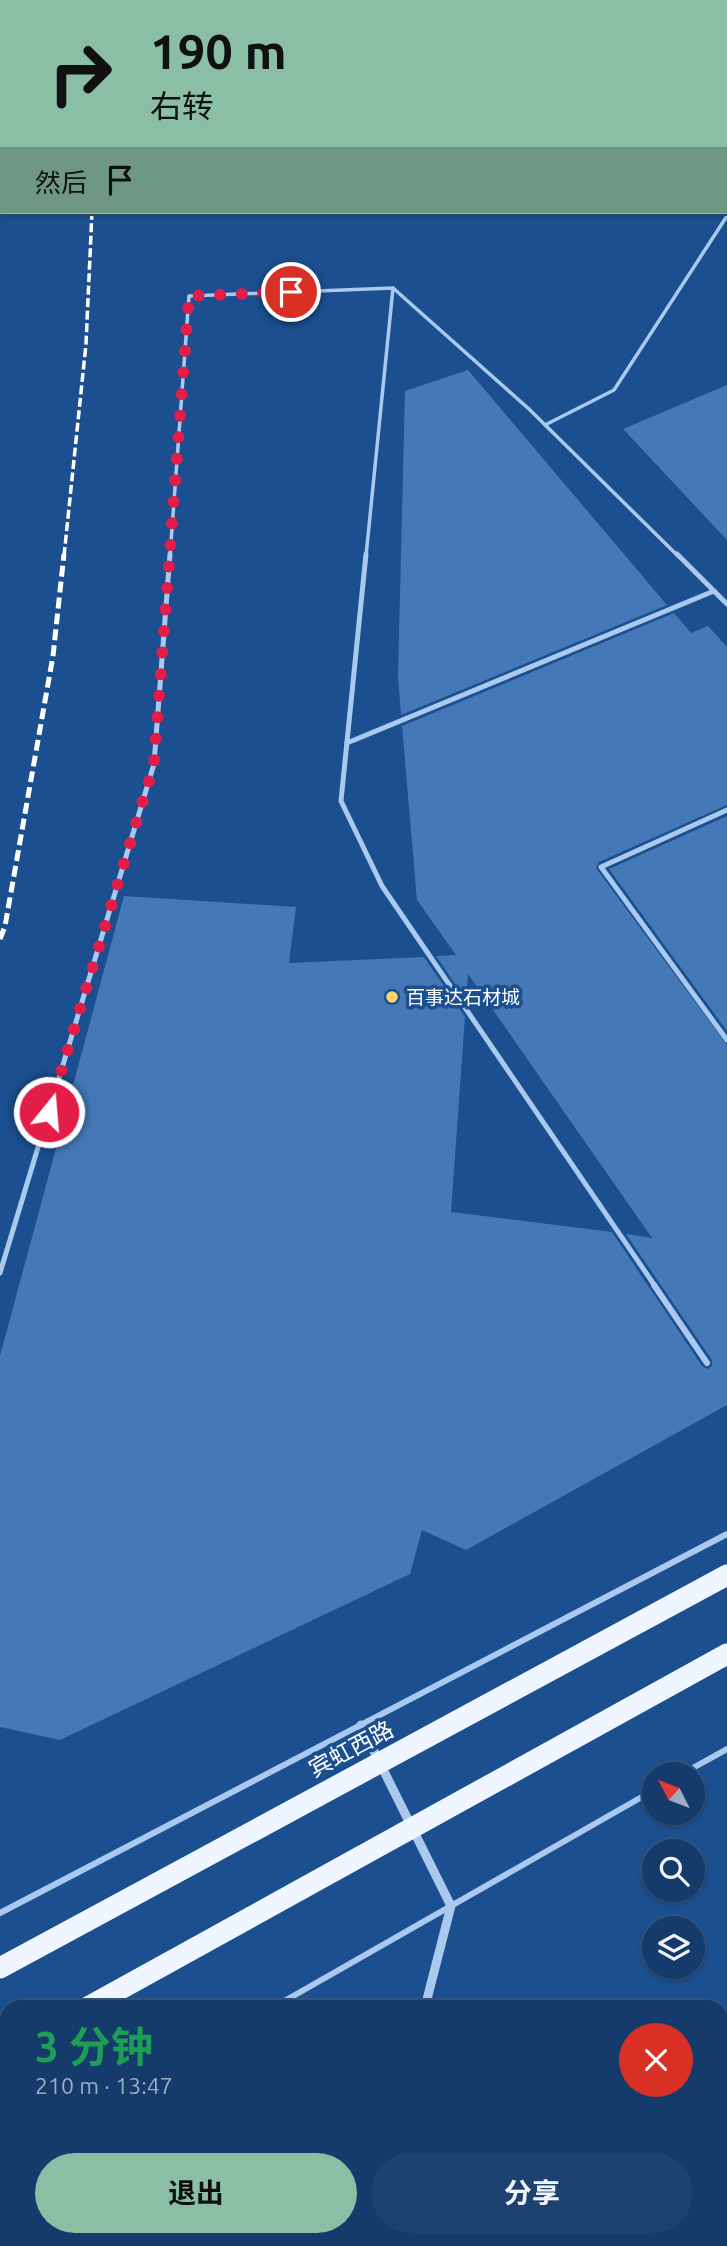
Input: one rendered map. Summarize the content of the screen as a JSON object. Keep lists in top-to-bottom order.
{
  "streets": {
    "main road": ["宾虹西路"]
  },
  "places": ["百事达石材城"],
  "north": "top left",
  "page": {
    "turn": ["190 m", "右转"],
    "then": "然后",
    "heading": ["3 分钟", "210 m · 13:47"],
    "buttons": ["退出", "分享"]
  }
}
